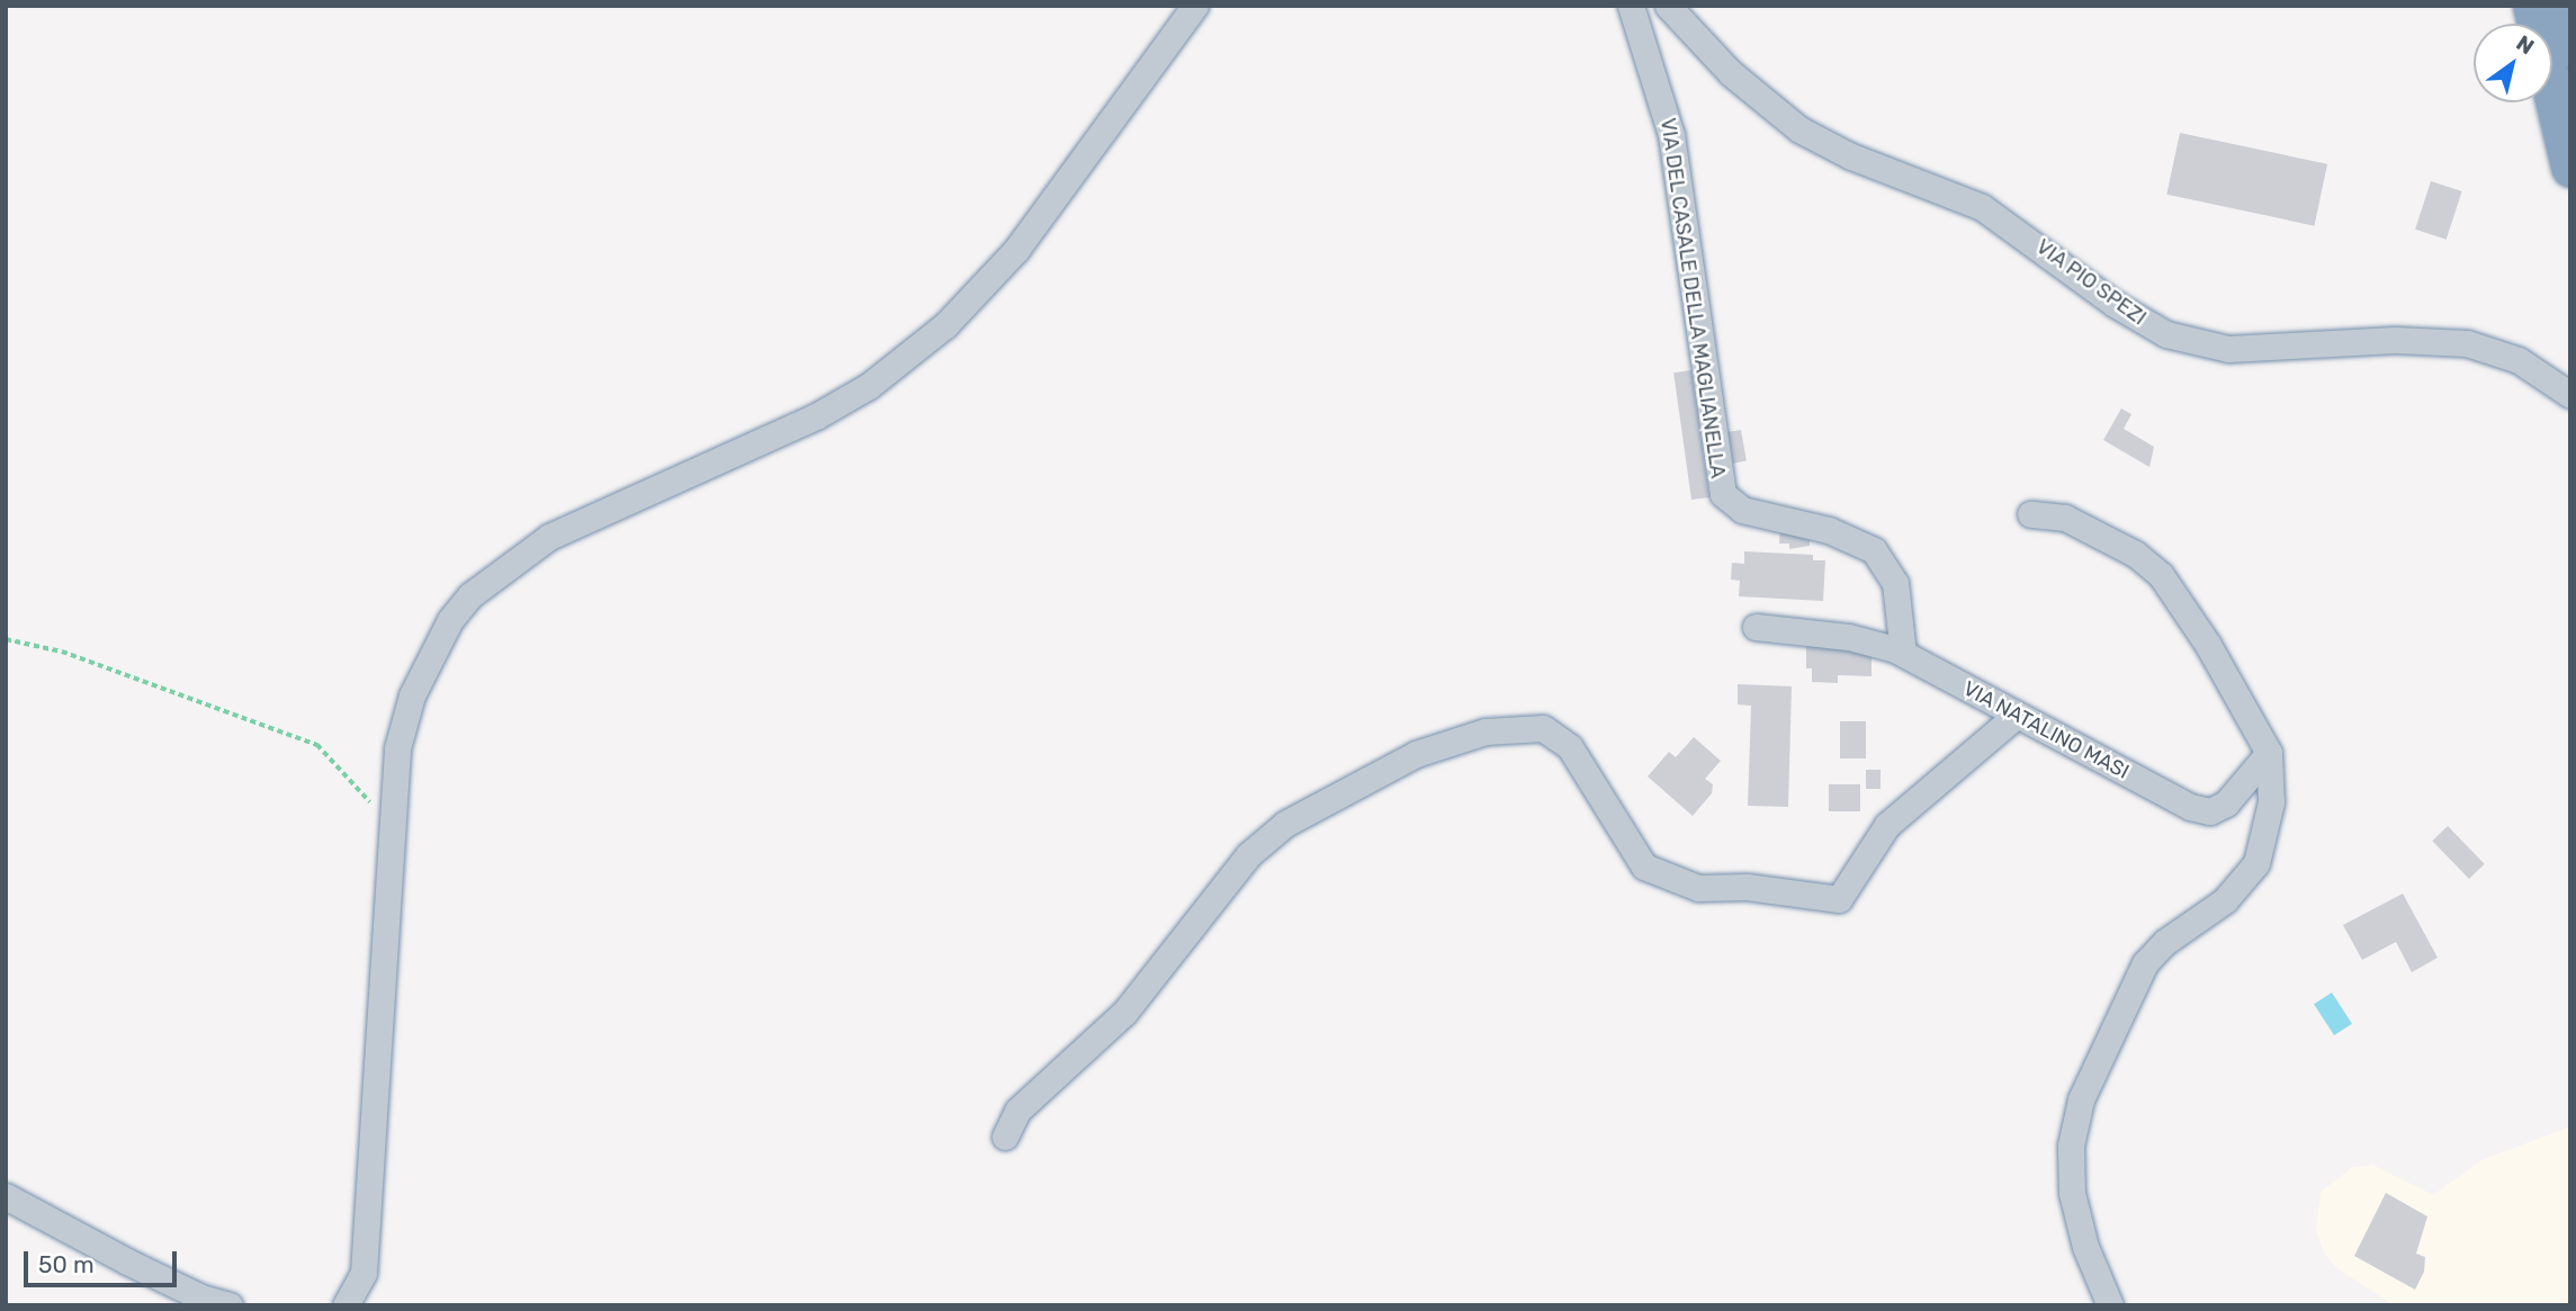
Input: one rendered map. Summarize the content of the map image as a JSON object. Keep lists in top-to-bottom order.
{
  "streets": {
    "street": ["VIA PIO SPEZI", "VIA DEL CASALE DELLA MAGLIANELLA", "VIA NATALINO MASI"]
  },
  "crossings": [
    ["VIA DEL CASALE DELLA MAGLIANELLA", "VIA NATALINO MASI"]
  ],
  "scale_bar": "50 m",
  "north": "top right"
}
